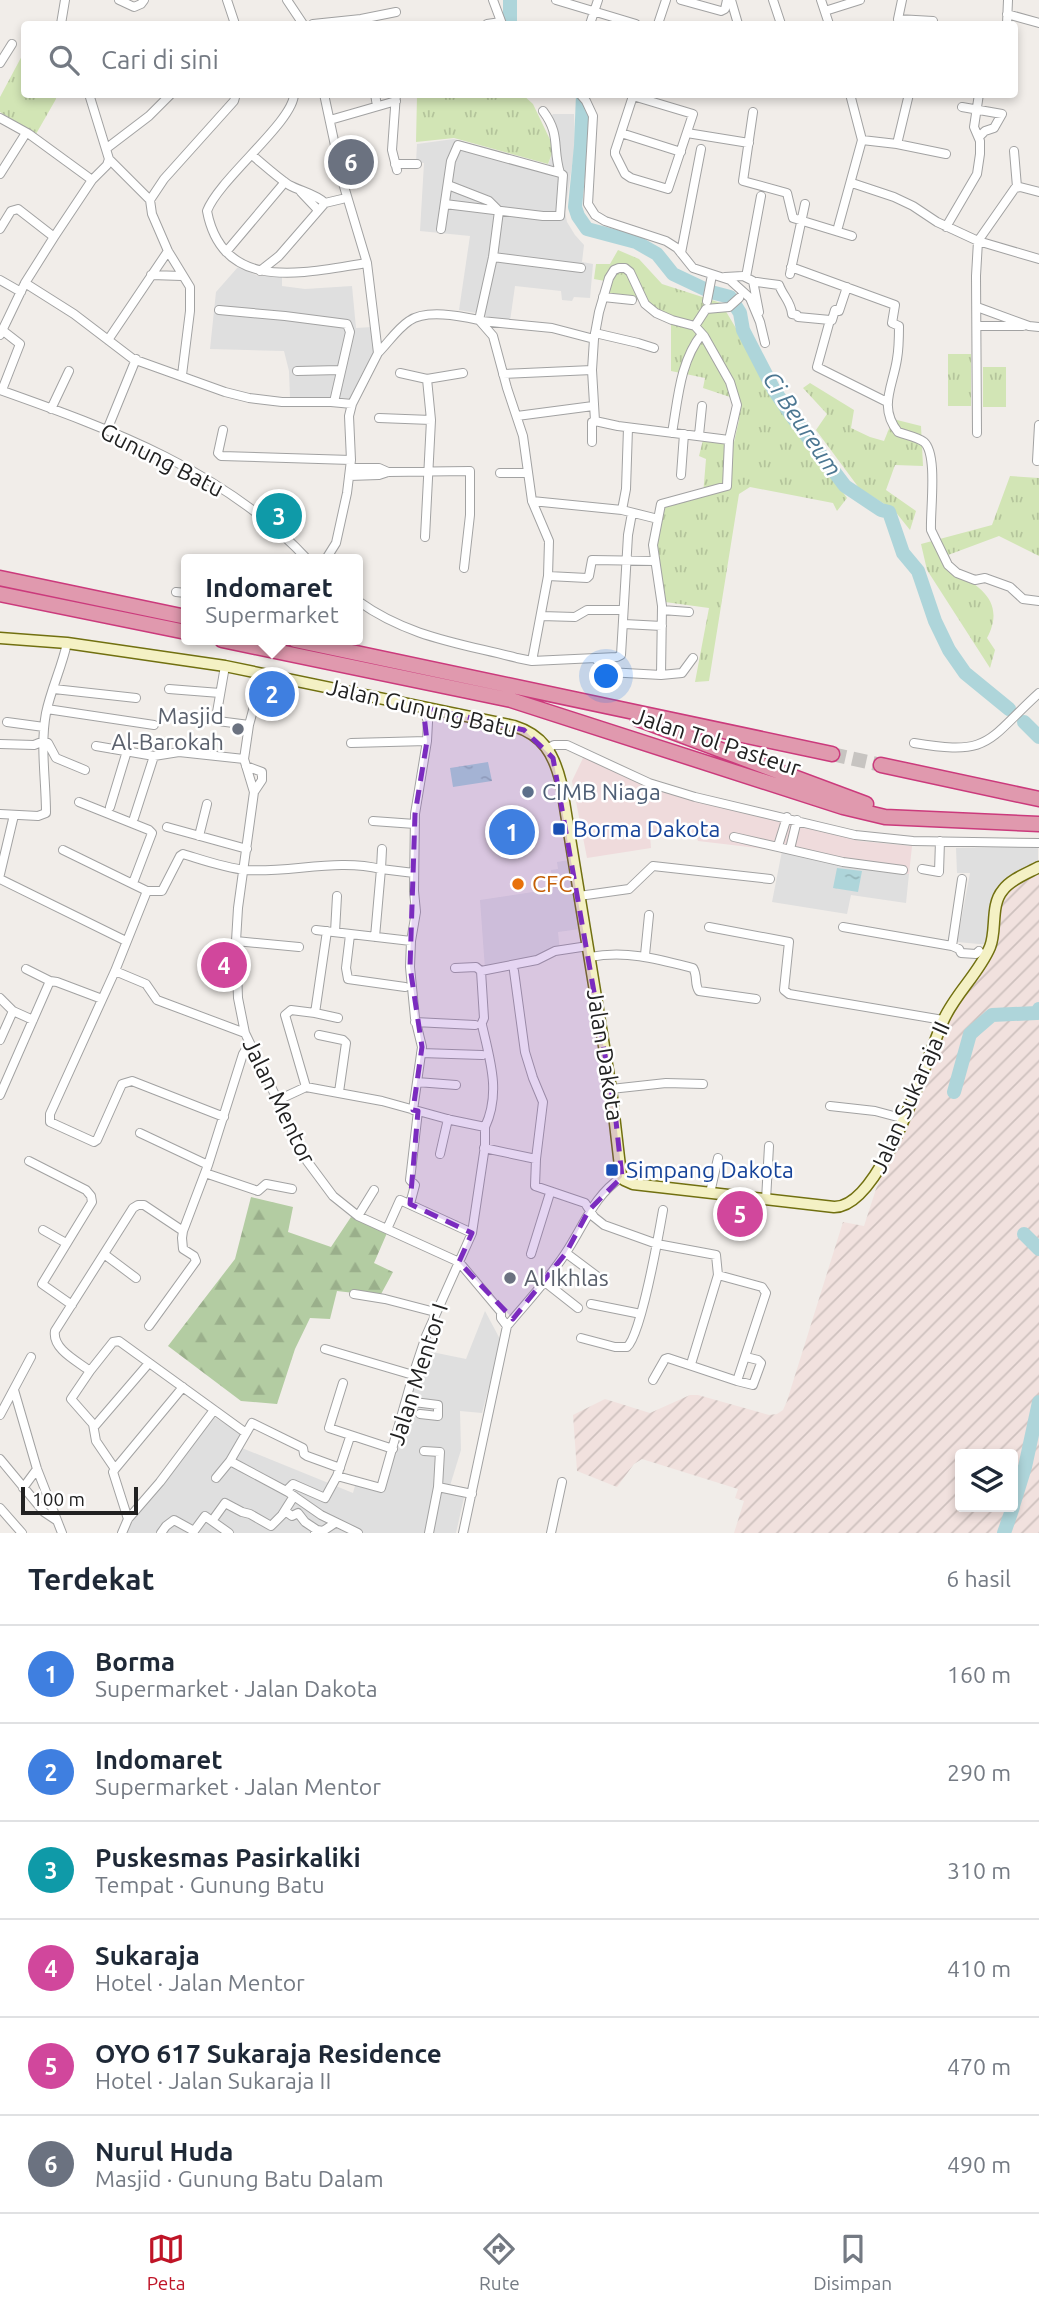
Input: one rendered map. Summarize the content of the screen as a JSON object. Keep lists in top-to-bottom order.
{
  "streets": {
    "highway": ["Jalan Tol Pasteur"],
    "main road": ["Jalan Gunung Batu", "Jalan Dakota", "Jalan Sukaraja II"],
    "street": ["Gunung Batu", "Jalan Mentor", "Jalan Mentor I"]
  },
  "crossings": [
    ["Jalan Gunung Batu", "Jalan Dakota"],
    ["Jalan Gunung Batu", "Jalan Mentor"],
    ["Jalan Dakota", "Jalan Sukaraja II"],
    ["Jalan Mentor", "Jalan Mentor I"]
  ],
  "water": ["Ci Beureum"],
  "places": {
    "other": [
      "Masjid Al-Barokah",
      "CIMB Niaga",
      "CFC",
      "Al Ikhlas"
    ],
    "transit": ["Borma Dakota", "Simpang Dakota"]
  },
  "scale_bar": "100 m",
  "page": {
    "search": "Cari di sini",
    "pins": [
      "6",
      "3",
      "2",
      "1",
      "4",
      "5"
    ],
    "popup": ["Indomaret", "Supermarket"],
    "scale": "100 m",
    "heading": ["Terdekat", "6 hasil"],
    "list": [
      {
        "mark": "1",
        "name": "Borma",
        "note": "Supermarket · Jalan Dakota",
        "value": "160 m"
      },
      {
        "mark": "2",
        "name": "Indomaret",
        "note": "Supermarket · Jalan Mentor",
        "value": "290 m"
      },
      {
        "mark": "3",
        "name": "Puskesmas Pasirkaliki",
        "note": "Tempat · Gunung Batu",
        "value": "310 m"
      },
      {
        "mark": "4",
        "name": "Sukaraja",
        "note": "Hotel · Jalan Mentor",
        "value": "410 m"
      },
      {
        "mark": "5",
        "name": "OYO 617 Sukaraja Residence",
        "note": "Hotel · Jalan Sukaraja II",
        "value": "470 m"
      },
      {
        "mark": "6",
        "name": "Nurul Huda",
        "note": "Masjid · Gunung Batu Dalam",
        "value": "490 m"
      }
    ],
    "nav": ["Peta", "Rute", "Disimpan"]
  }
}
